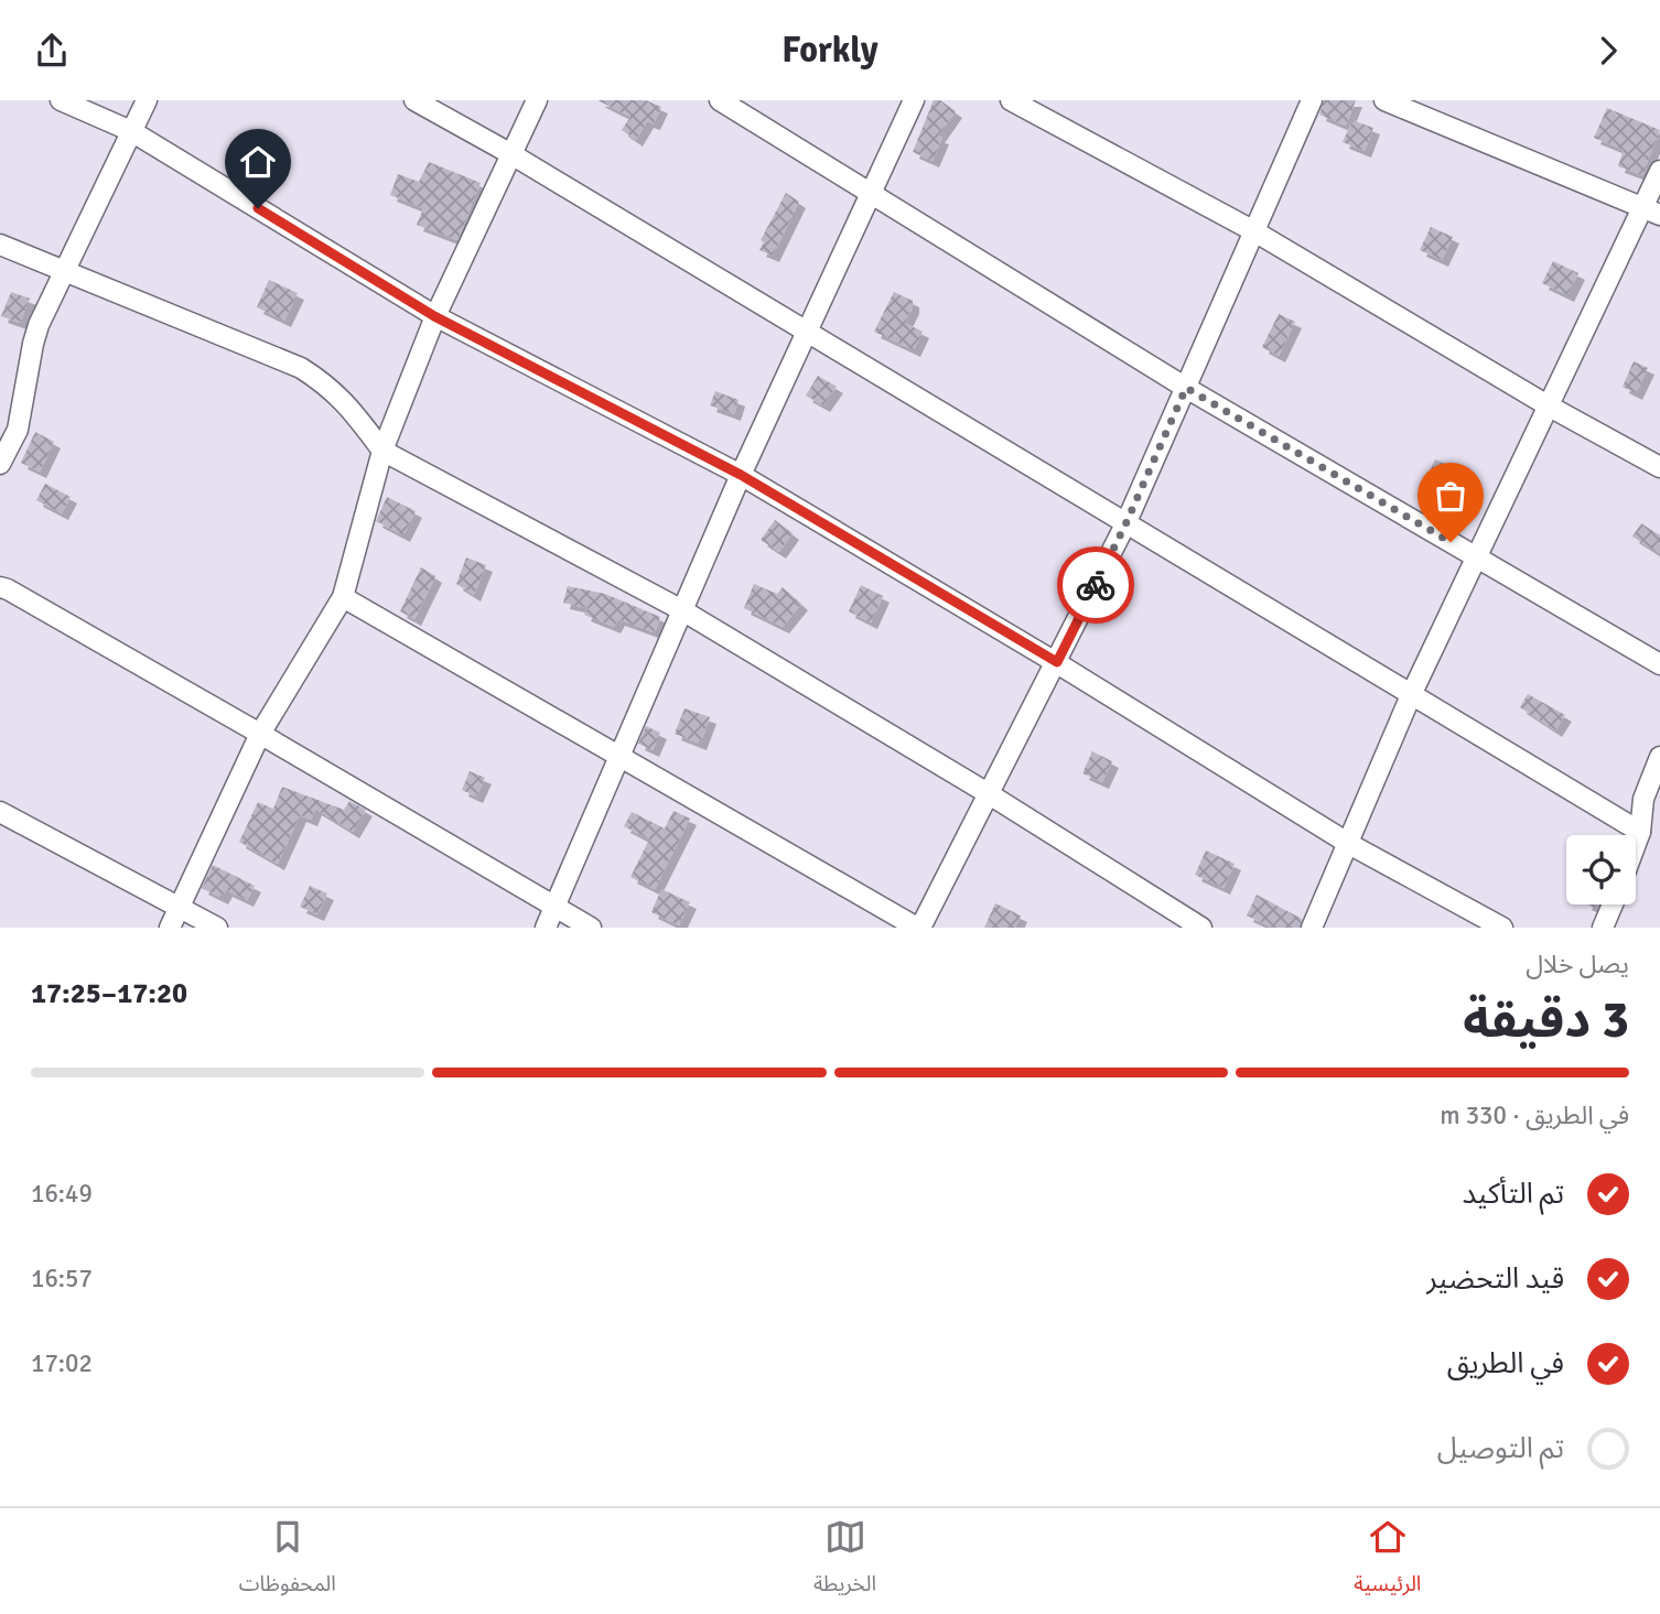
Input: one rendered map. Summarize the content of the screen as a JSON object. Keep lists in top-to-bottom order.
{
  "page": {
    "header": "Forkly",
    "heading": ["3 دقيقة", "يصل خلال", "17:20–17:25"],
    "bar": "في الطريق · 330 m",
    "list": [
      ["تم التأكيد", "16:49"],
      ["قيد التحضير", "16:57"],
      ["في الطريق", "17:02"],
      "تم التوصيل"
    ],
    "tabs": ["الرئيسية", "الخريطة", "المحفوظات"]
  }
}
